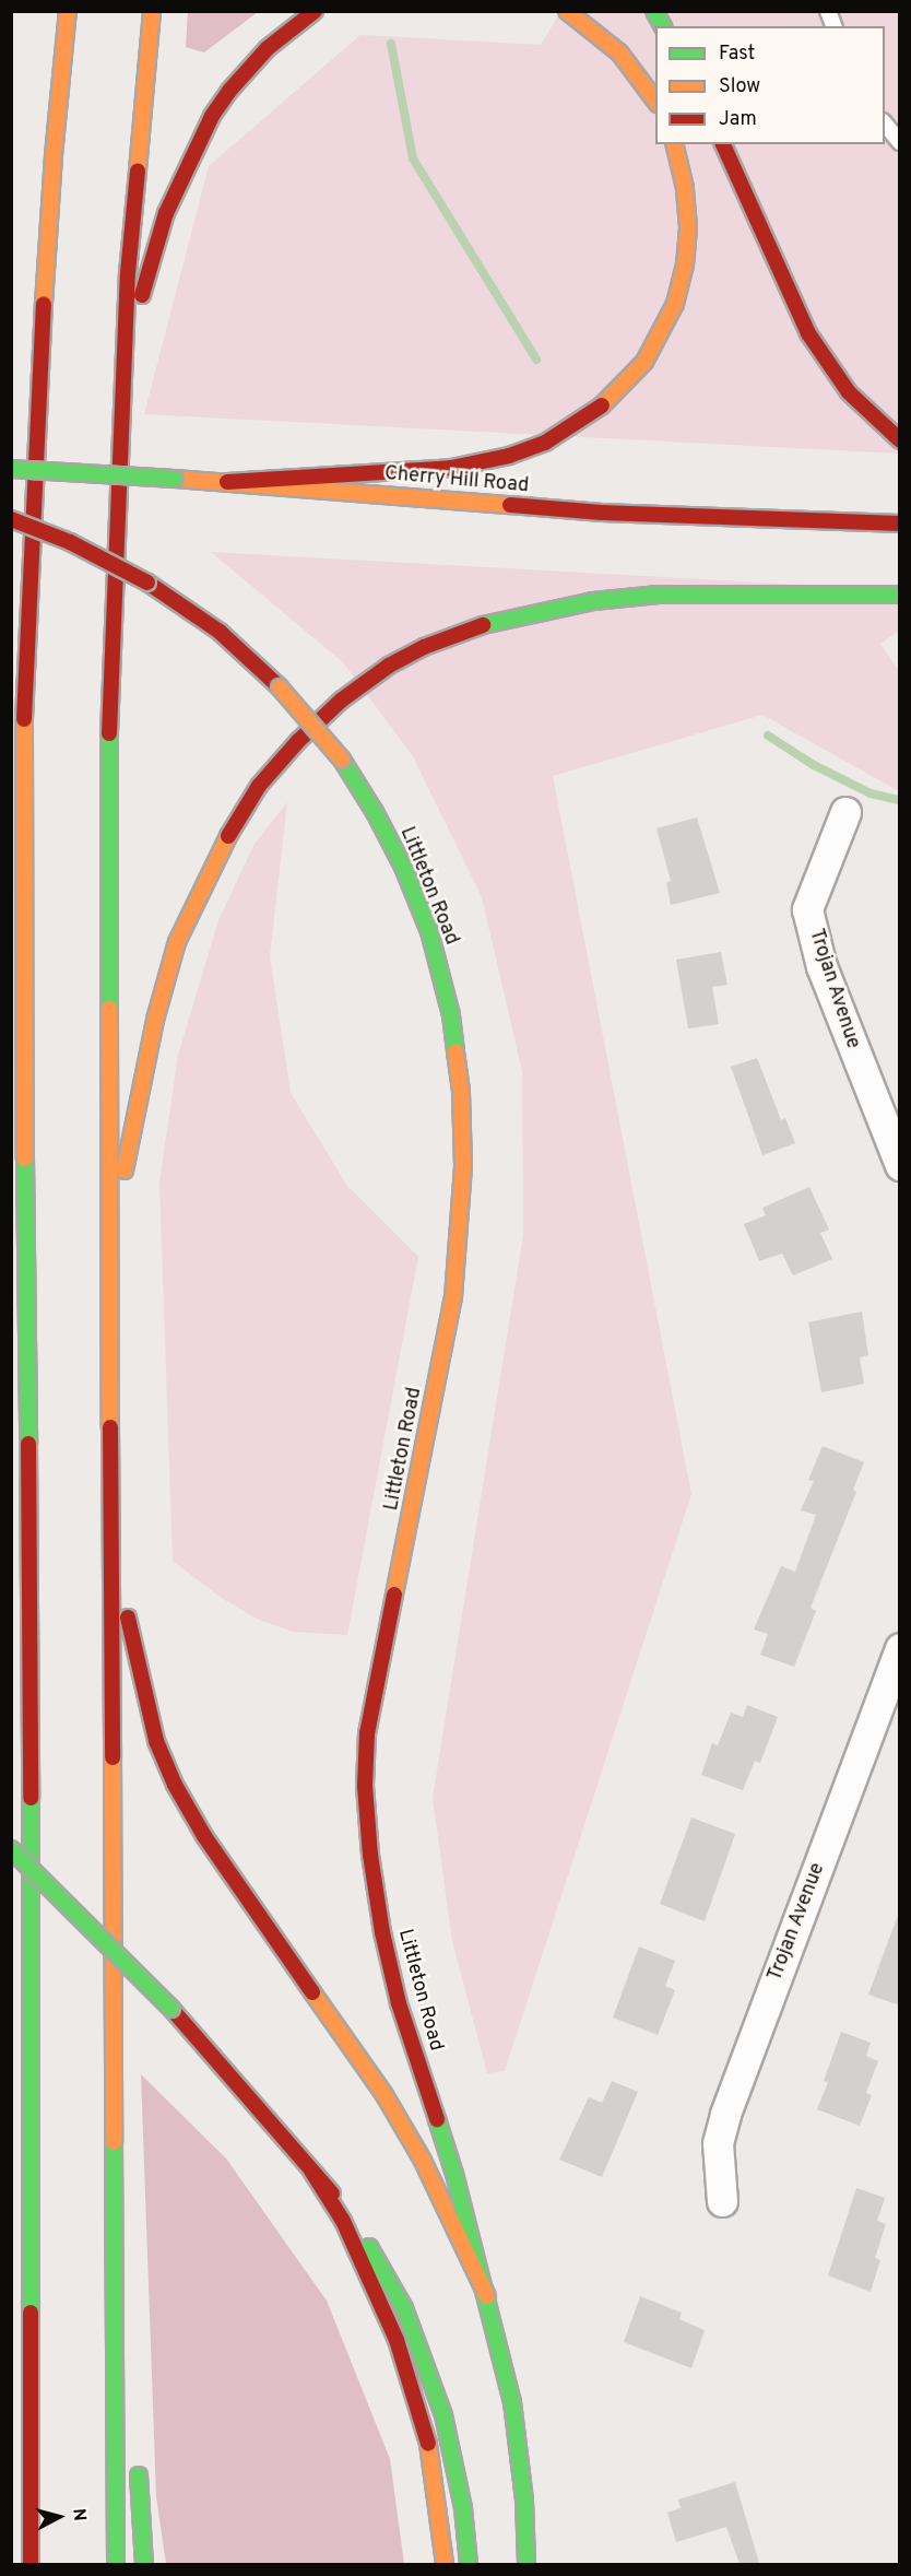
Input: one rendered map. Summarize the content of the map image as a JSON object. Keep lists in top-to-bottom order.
{
  "streets": {
    "main road": ["Cherry Hill Road", "Littleton Road"],
    "street": ["Trojan Avenue"]
  },
  "legend": ["Fast", "Slow", "Jam"],
  "north": "right"
}
